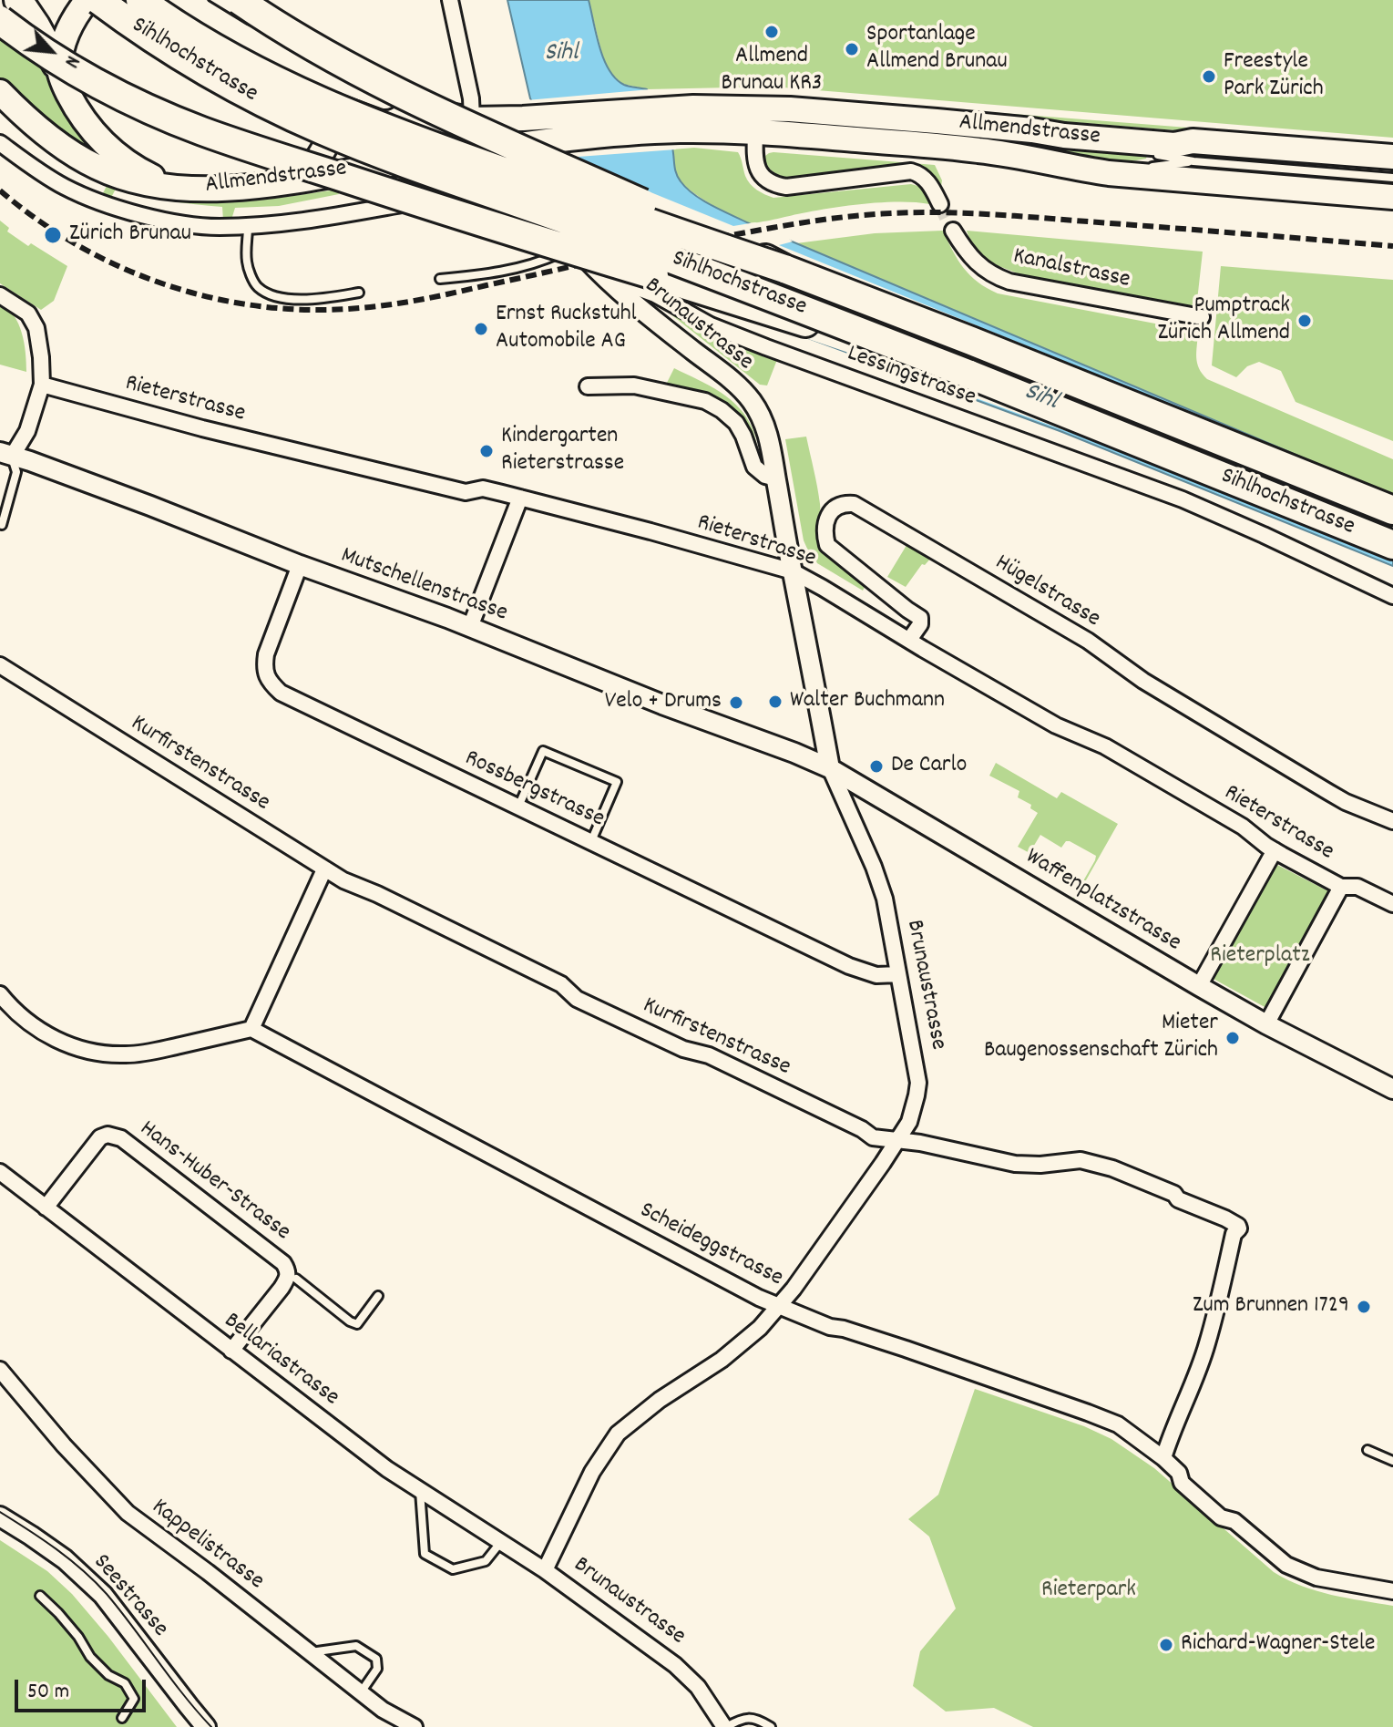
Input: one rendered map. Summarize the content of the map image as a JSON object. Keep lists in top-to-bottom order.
{
  "streets": {
    "highway": ["Sihlhochstrasse"],
    "main road": ["Allmendstrasse"],
    "street": [
      "Kanalstrasse",
      "Brunaustrasse",
      "Lessingstrasse",
      "Rieterstrasse",
      "Mutschellenstrasse",
      "Hügelstrasse",
      "Kurfirstenstrasse",
      "Rossbergstrasse",
      "Waffenplatzstrasse",
      "Hans-Huber-Strasse",
      "Scheideggstrasse",
      "Bellariastrasse",
      "Kappelistrasse",
      "Seestrasse"
    ]
  },
  "crossings": [
    ["Allmendstrasse", "Brunaustrasse"],
    ["Brunaustrasse", "Lessingstrasse"],
    ["Brunaustrasse", "Rieterstrasse"],
    ["Brunaustrasse", "Mutschellenstrasse"],
    ["Brunaustrasse", "Kurfirstenstrasse"],
    ["Brunaustrasse", "Rossbergstrasse"],
    ["Brunaustrasse", "Waffenplatzstrasse"],
    ["Brunaustrasse", "Scheideggstrasse"],
    ["Brunaustrasse", "Bellariastrasse"],
    ["Rieterstrasse", "Hügelstrasse"],
    ["Mutschellenstrasse", "Rossbergstrasse"],
    ["Mutschellenstrasse", "Waffenplatzstrasse"],
    ["Kurfirstenstrasse", "Scheideggstrasse"],
    ["Hans-Huber-Strasse", "Bellariastrasse"]
  ],
  "water": ["Sihl"],
  "parks": ["Rieterplatz", "Rieterpark"],
  "places": [
    "Allmend Brunau KR3",
    "Sportanlage Allmend Brunau",
    "Freestyle Park Zürich",
    "Zürich Brunau",
    "Pumptrack Zürich Allmend",
    "Ernst Ruckstuhl Automobile AG",
    "Kindergarten Rieterstrasse",
    "Walter Buchmann",
    "Velo + Drums",
    "De Carlo",
    "Mieter Baugenossenschaft Zürich",
    "Zum Brunnen 1729",
    "Richard-Wagner-Stele"
  ],
  "scale_bar": "50 m",
  "north": "bottom right"
}
